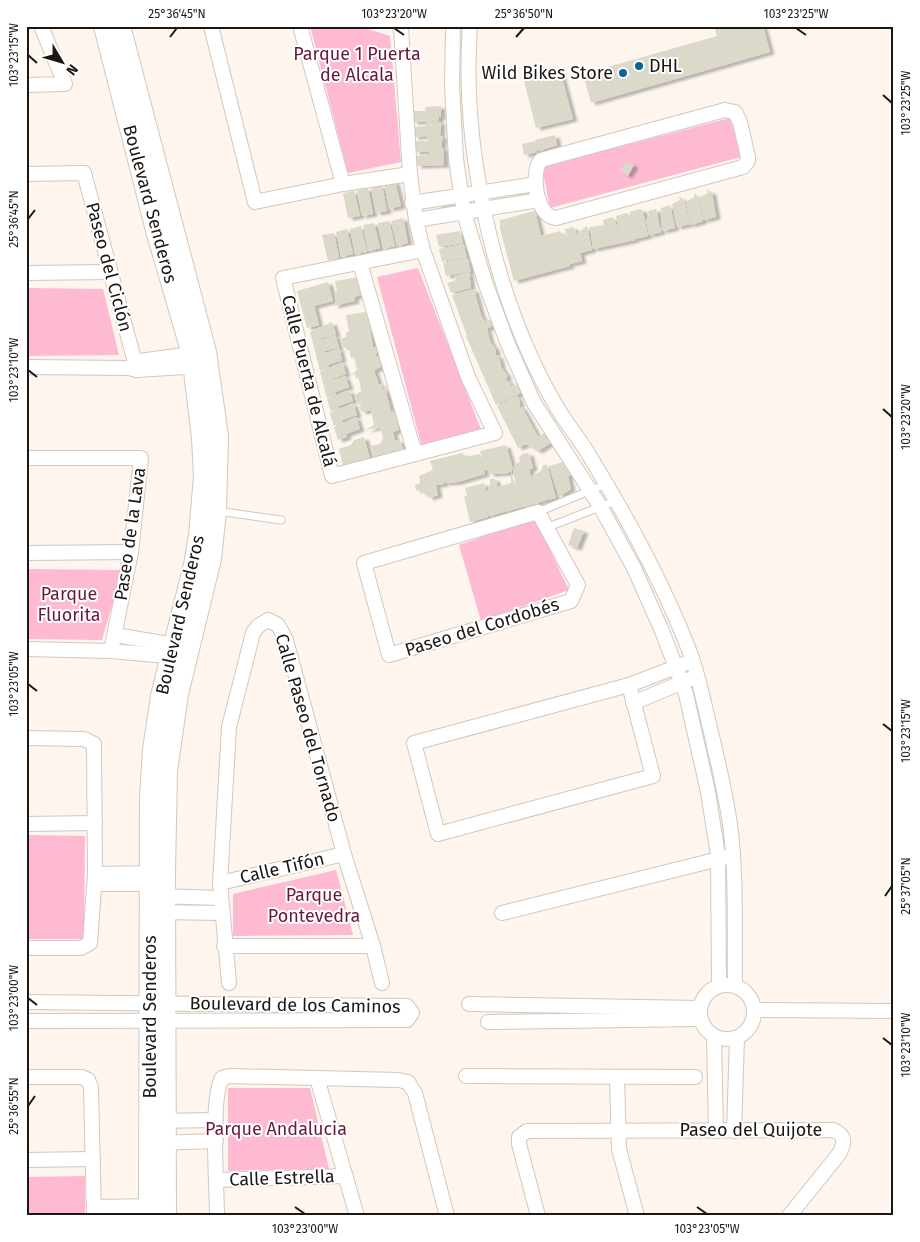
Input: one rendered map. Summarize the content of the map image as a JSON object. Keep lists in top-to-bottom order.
{
  "streets": {
    "main road": ["Boulevard Senderos"],
    "street": [
      "Paseo del Ciclón",
      "Calle Puerta de Alcalá",
      "Paseo de la Lava",
      "Paseo del Cordobés",
      "Calle Paseo del Tornado",
      "Calle Tifón",
      "Boulevard de los Caminos",
      "Paseo del Quijote",
      "Calle Estrella"
    ]
  },
  "crossings": [
    ["Boulevard Senderos", "Boulevard de los Caminos"],
    ["Calle Paseo del Tornado", "Calle Tifón"]
  ],
  "parks": [
    "Parque 1 Puerta de Alcala",
    "Parque Fluorita",
    "Parque Pontevedra",
    "Parque Andalucia"
  ],
  "places": ["DHL", "Wild Bikes Store"],
  "north": "bottom right",
  "coordinates": [
    "25°36'45\"N",
    "103°23'20\"W",
    "25°36'50\"N",
    "103°23'25\"W",
    "103°23'15\"W",
    "103°23'10\"W",
    "103°23'05\"W",
    "25°37'05\"N",
    "103°23'00\"W",
    "25°36'55\"N"
  ]
}
